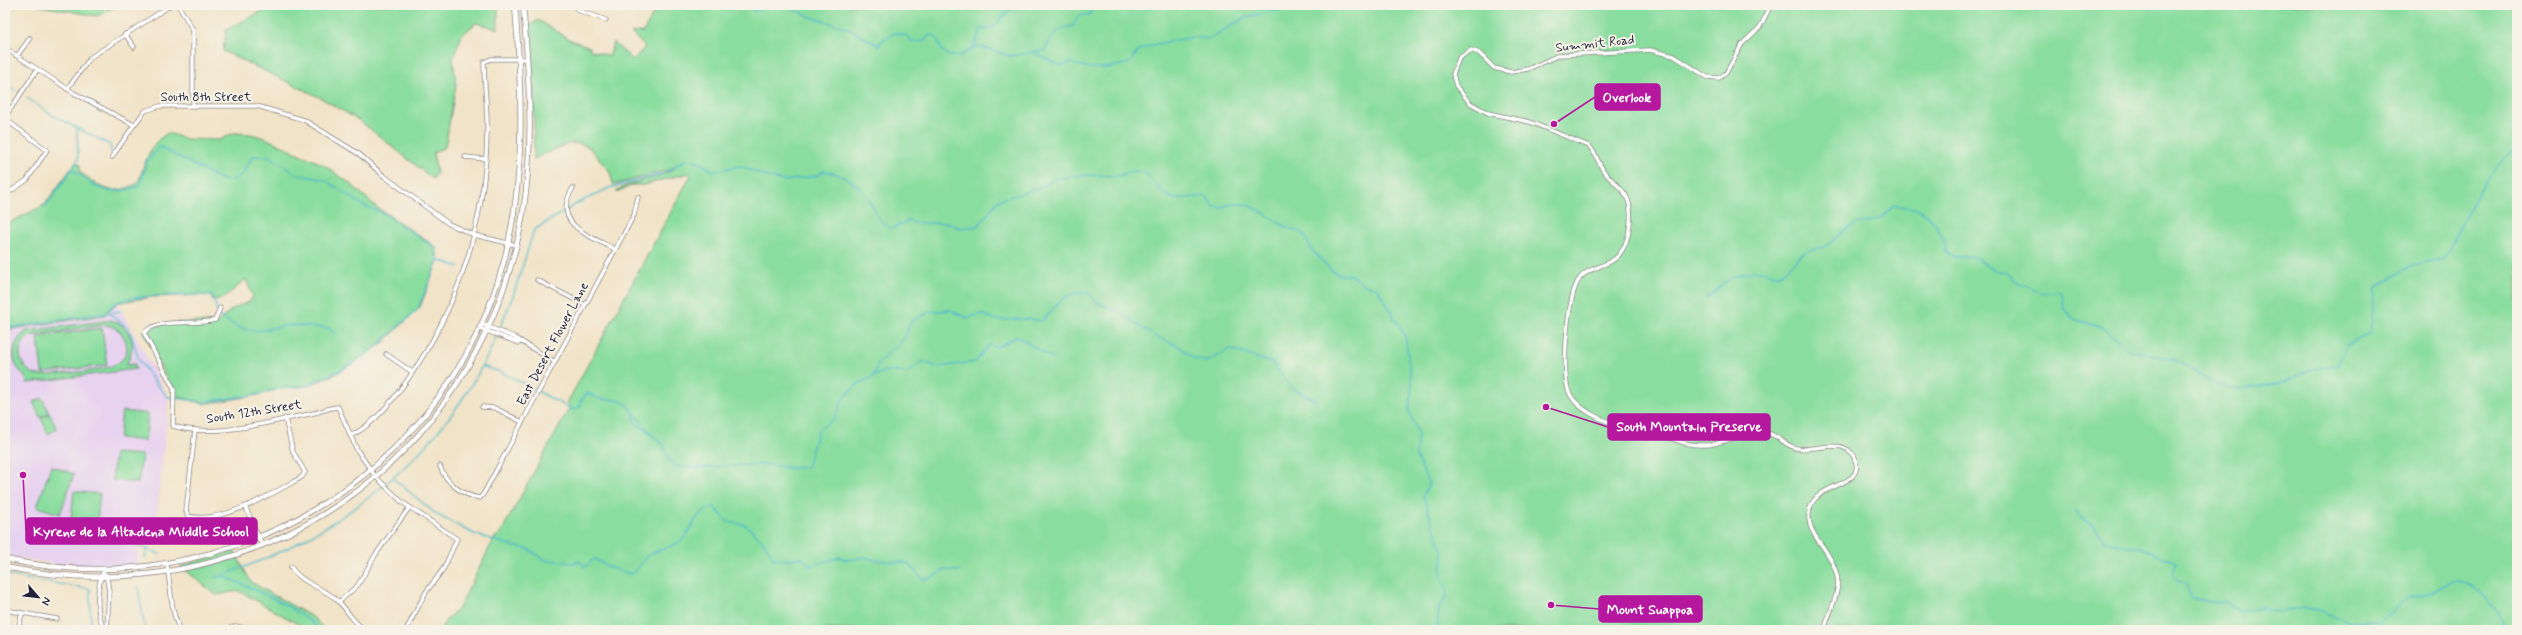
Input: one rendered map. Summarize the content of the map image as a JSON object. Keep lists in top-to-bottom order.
{
  "streets": {
    "street": [
      "Summit Road",
      "South 8th Street",
      "East Desert Flower Lane",
      "South 12th Street"
    ]
  },
  "places": [
    "Overlook",
    "South Mountain Preserve",
    "Kyrene de la Altadena Middle School",
    "Mount Suappoa"
  ],
  "north": "bottom right"
}
